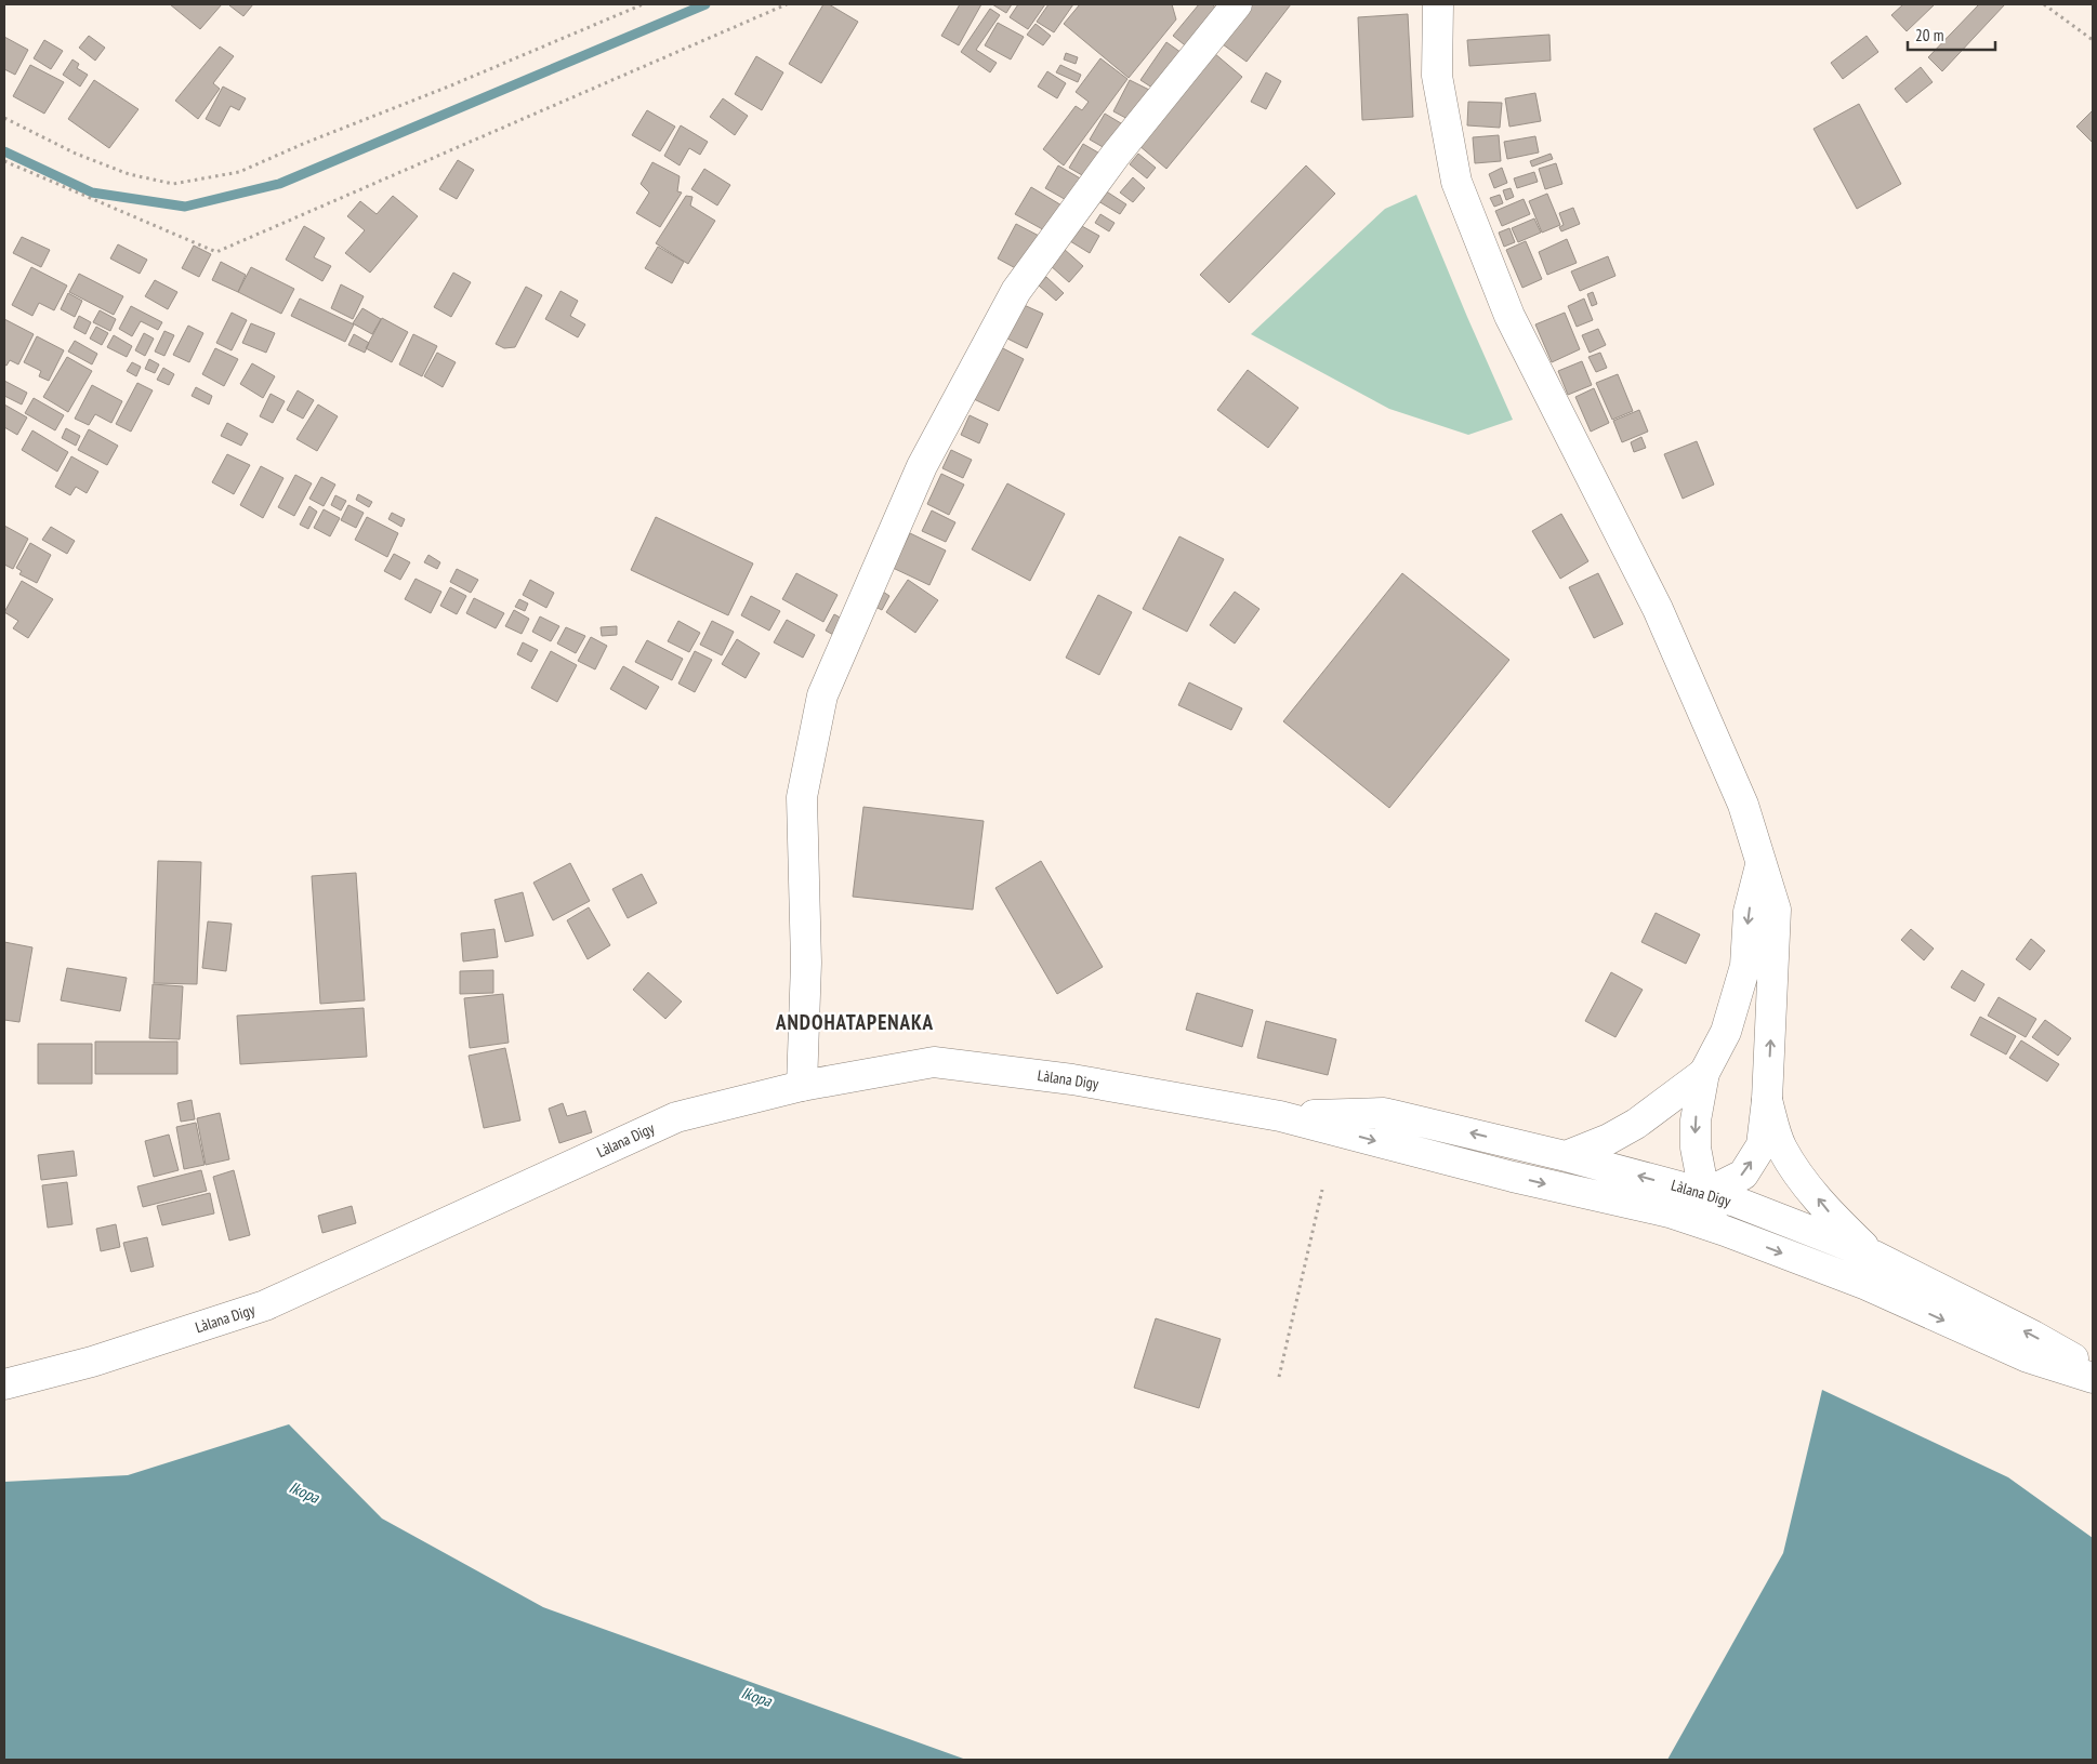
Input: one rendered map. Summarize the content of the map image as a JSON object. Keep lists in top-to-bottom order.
{
  "streets": {
    "main road": ["Làlana Digy"]
  },
  "districts": ["ANDOHATAPENAKA"],
  "water": ["Ikopa"],
  "scale_bar": "20 m"
}
